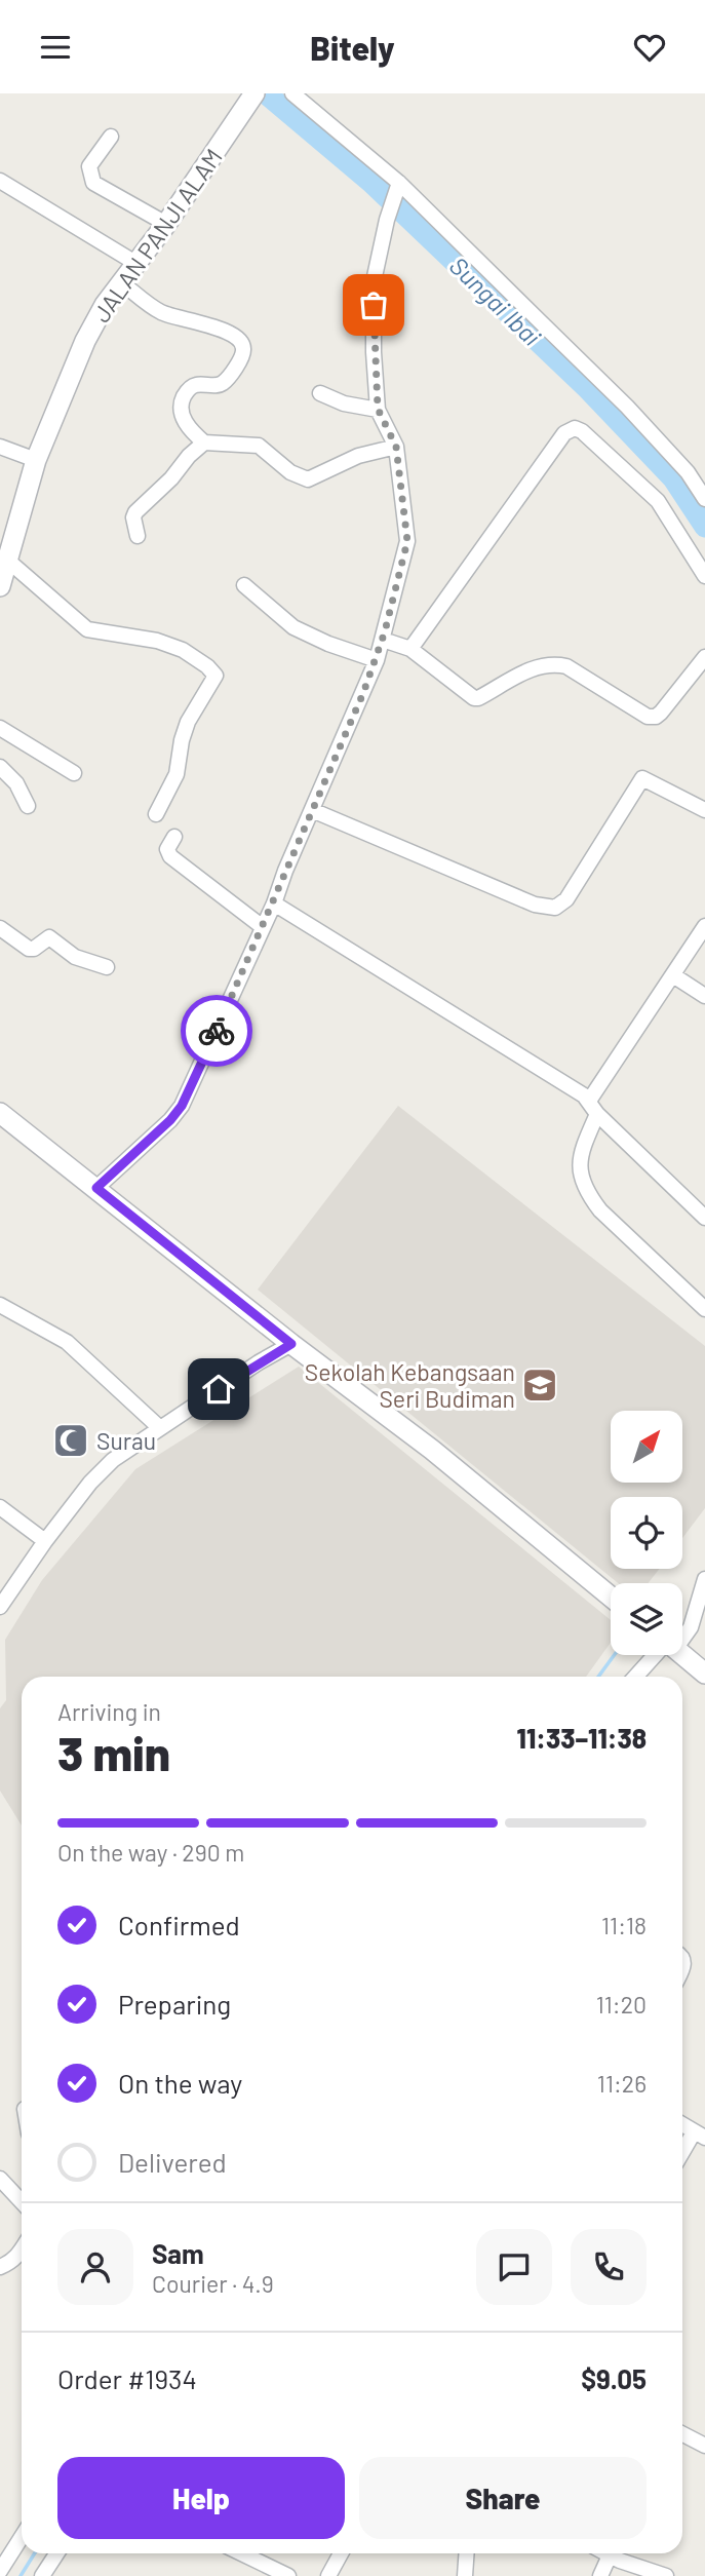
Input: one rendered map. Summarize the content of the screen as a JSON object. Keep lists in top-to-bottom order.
{
  "streets": {
    "main road": ["JALAN PANJI ALAM"]
  },
  "water": ["Sungai Ibai"],
  "places": {
    "school or university": ["Sekolah Kebangsaan Seri Budiman"],
    "mosque": ["Surau"]
  },
  "north": "top right",
  "page": {
    "header": "Bitely",
    "heading": ["3 min", "Arriving in", "11:33–11:38"],
    "panel": [
      "Sam",
      "Courier · 4.9",
      "Order #1934",
      "$9.05"
    ],
    "bar": "On the way · 290 m",
    "list": [
      ["Confirmed", "11:18"],
      ["Preparing", "11:20"],
      ["On the way", "11:26"],
      "Delivered"
    ],
    "buttons": ["Help", "Share"]
  }
}
